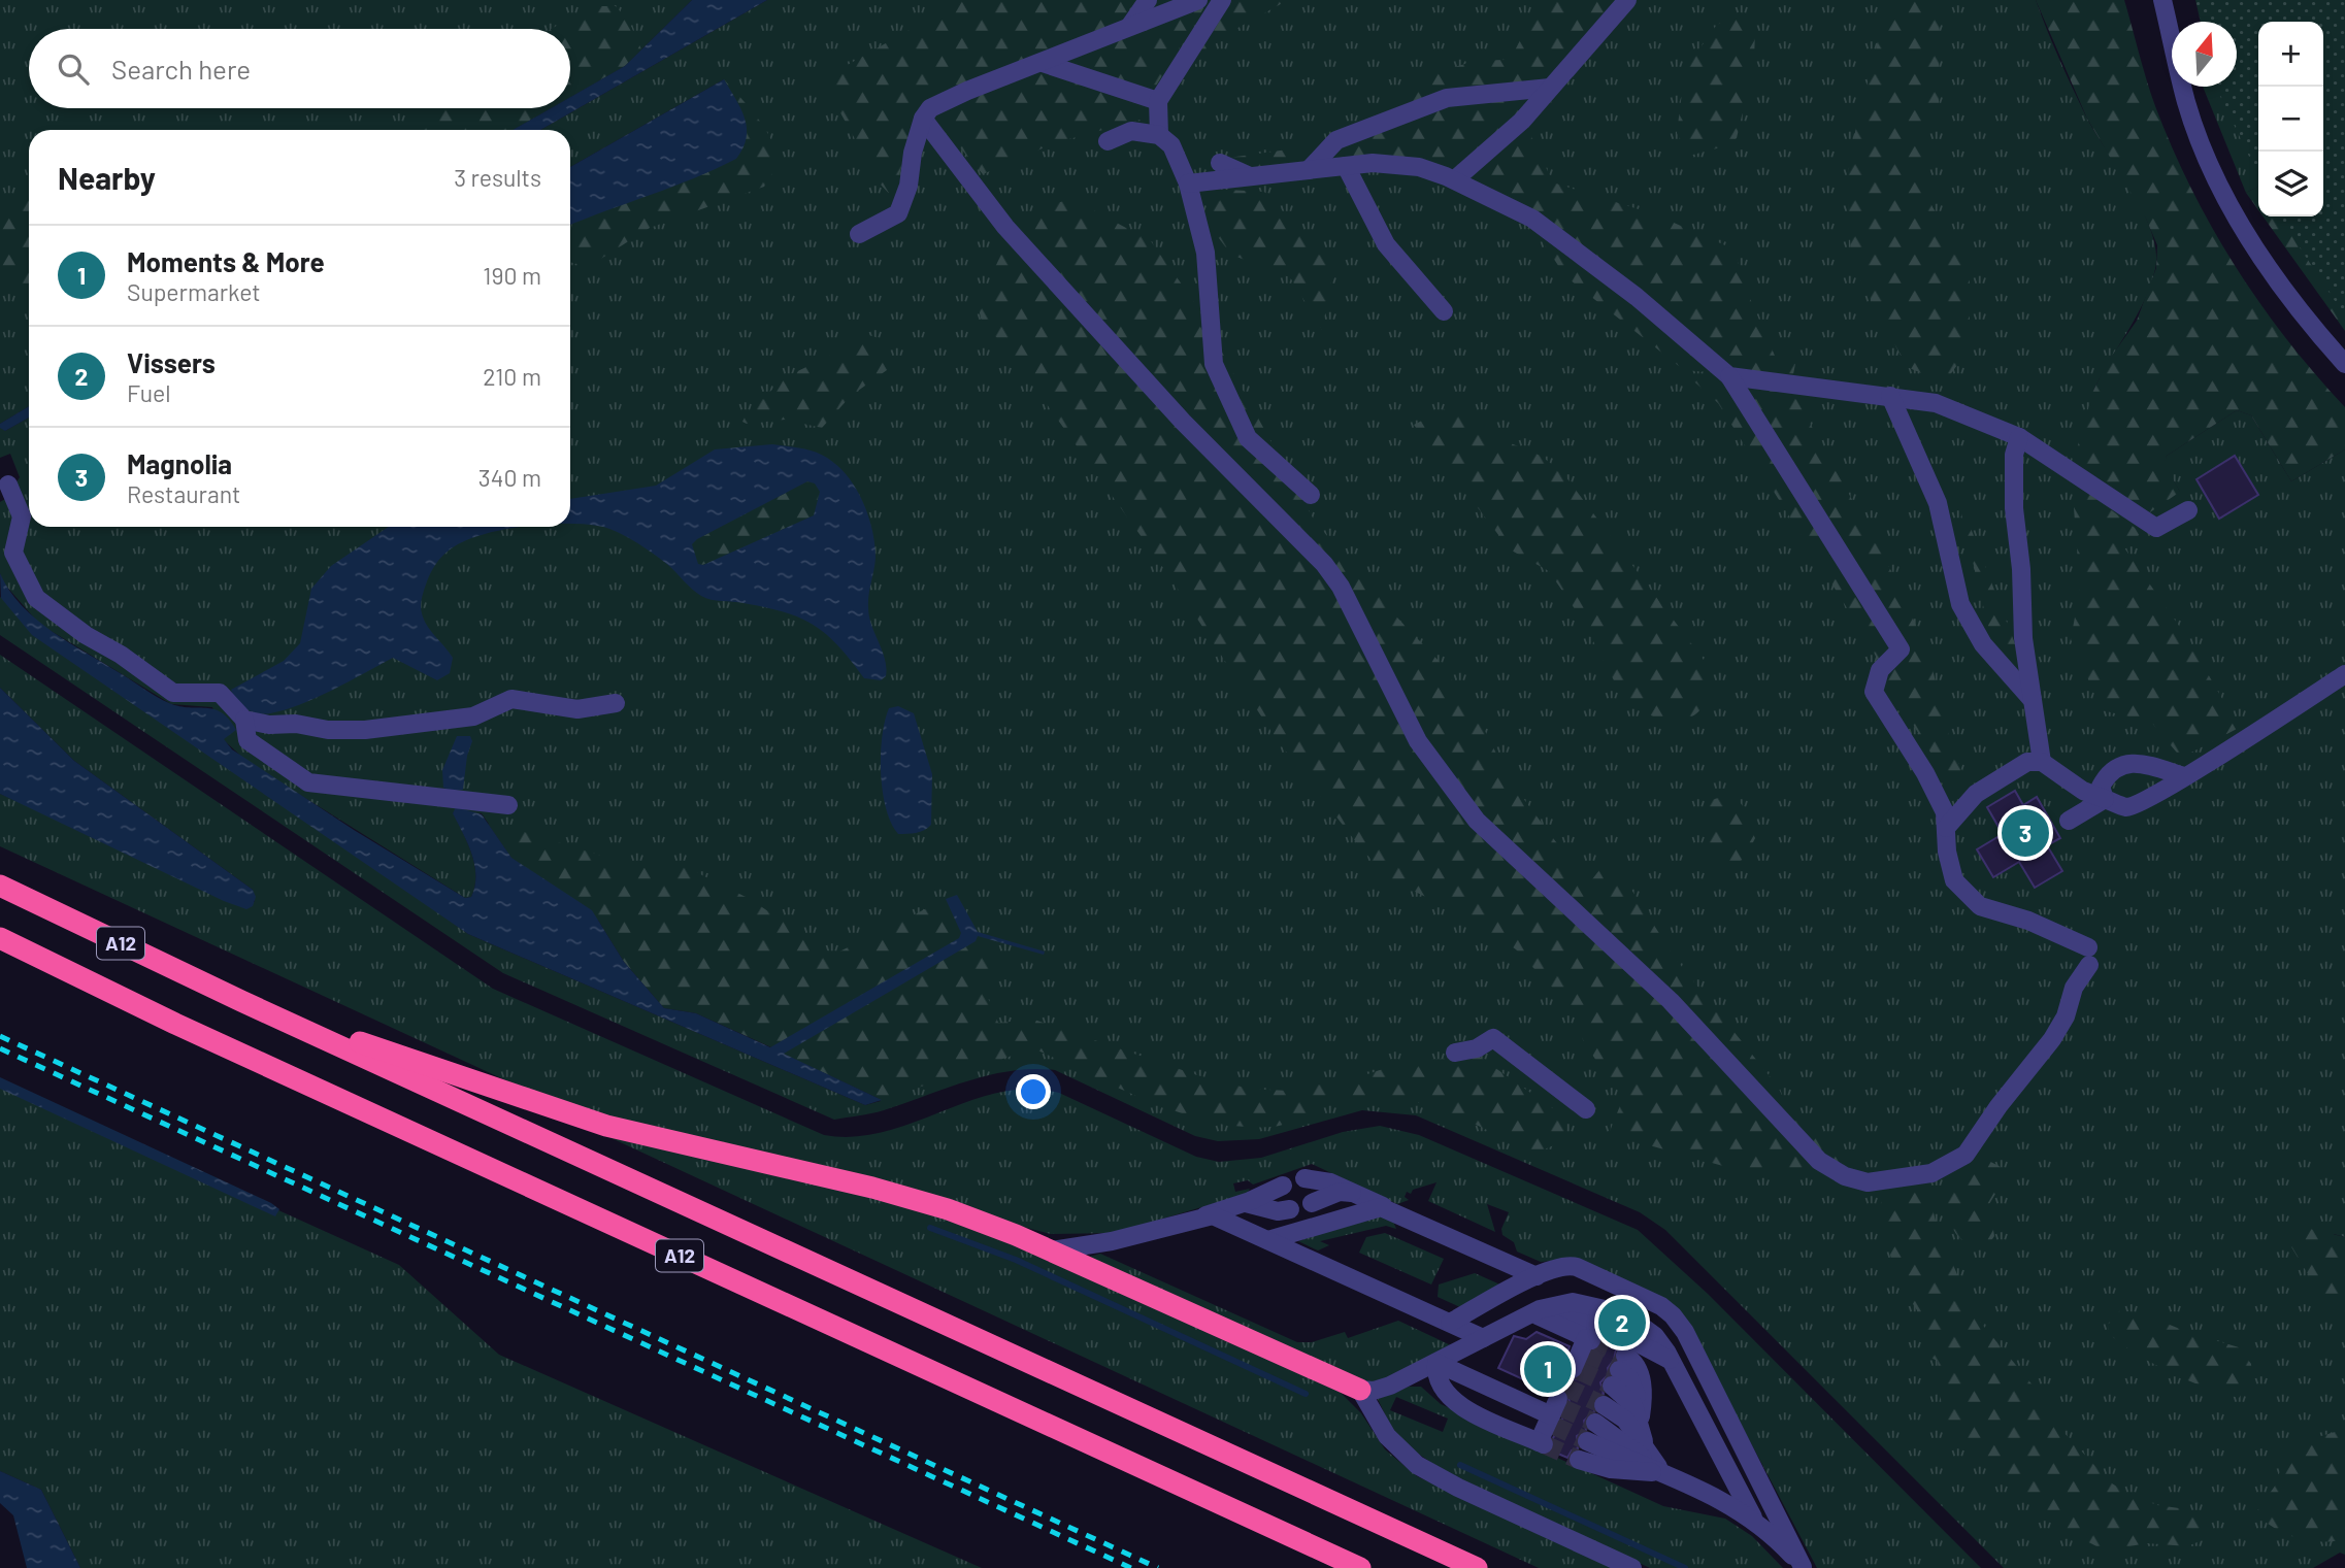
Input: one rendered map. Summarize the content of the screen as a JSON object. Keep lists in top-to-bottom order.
{
  "streets": {
    "highway": ["A12"]
  },
  "north": "top",
  "page": {
    "map_buttons": ["+", "−"],
    "search": "Search here",
    "heading": ["Nearby", "3 results"],
    "list": [
      {
        "mark": "1",
        "name": "Moments & More",
        "note": "Supermarket",
        "value": "190 m"
      },
      {
        "mark": "2",
        "name": "Vissers",
        "note": "Fuel",
        "value": "210 m"
      },
      {
        "mark": "3",
        "name": "Magnolia",
        "note": "Restaurant",
        "value": "340 m"
      }
    ],
    "pins": ["3", "2", "1"]
  }
}
